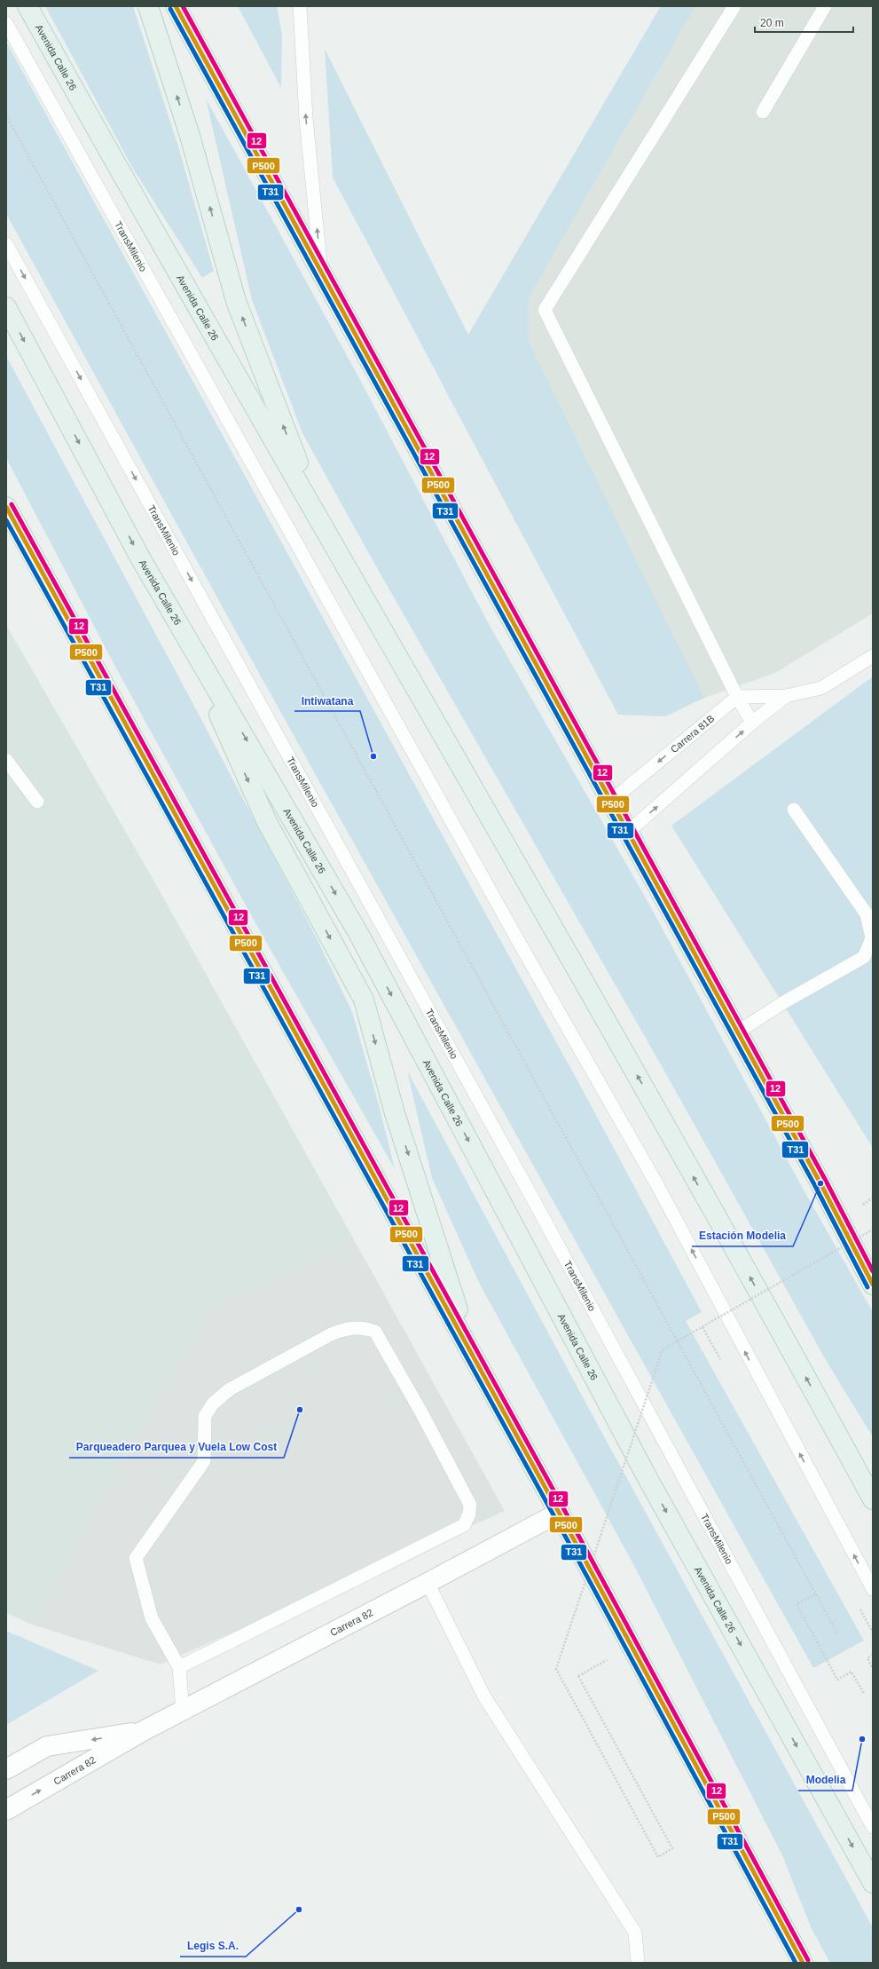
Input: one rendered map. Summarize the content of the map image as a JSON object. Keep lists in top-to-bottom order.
{
  "streets": {
    "main road": ["Avenida Calle 26"],
    "street": ["Carrera 82"],
    "lane": ["TransMilenio", "Carrera 81B"]
  },
  "places": [
    "Intiwatana",
    "Estación Modelia",
    "Parqueadero Parquea y Vuela Low Cost",
    "Modelia",
    "Legis S.A."
  ],
  "lines": ["transit line P500", "transit line 12", "transit line T31"],
  "scale_bar": "20 m"
}
